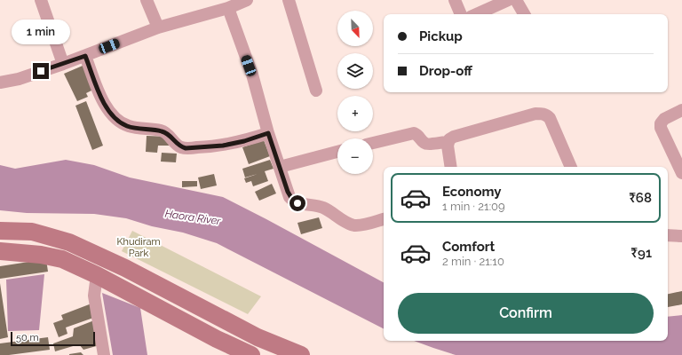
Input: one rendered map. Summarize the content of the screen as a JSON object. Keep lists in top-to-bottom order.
{
  "water": ["Haora River"],
  "parks": ["Khudiram Park"],
  "scale_bar": "50 m",
  "north": "bottom right",
  "page": {
    "map_buttons": ["+", "−"],
    "banner": ["Pickup", "Drop-off"],
    "bubble": "1 min",
    "list": [
      {
        "name": "Economy",
        "note": "1 min · 21:09",
        "value": "₹68"
      },
      {
        "name": "Comfort",
        "note": "2 min · 21:10",
        "value": "₹91"
      }
    ],
    "buttons": "Confirm",
    "scale": "50 m"
  }
}
